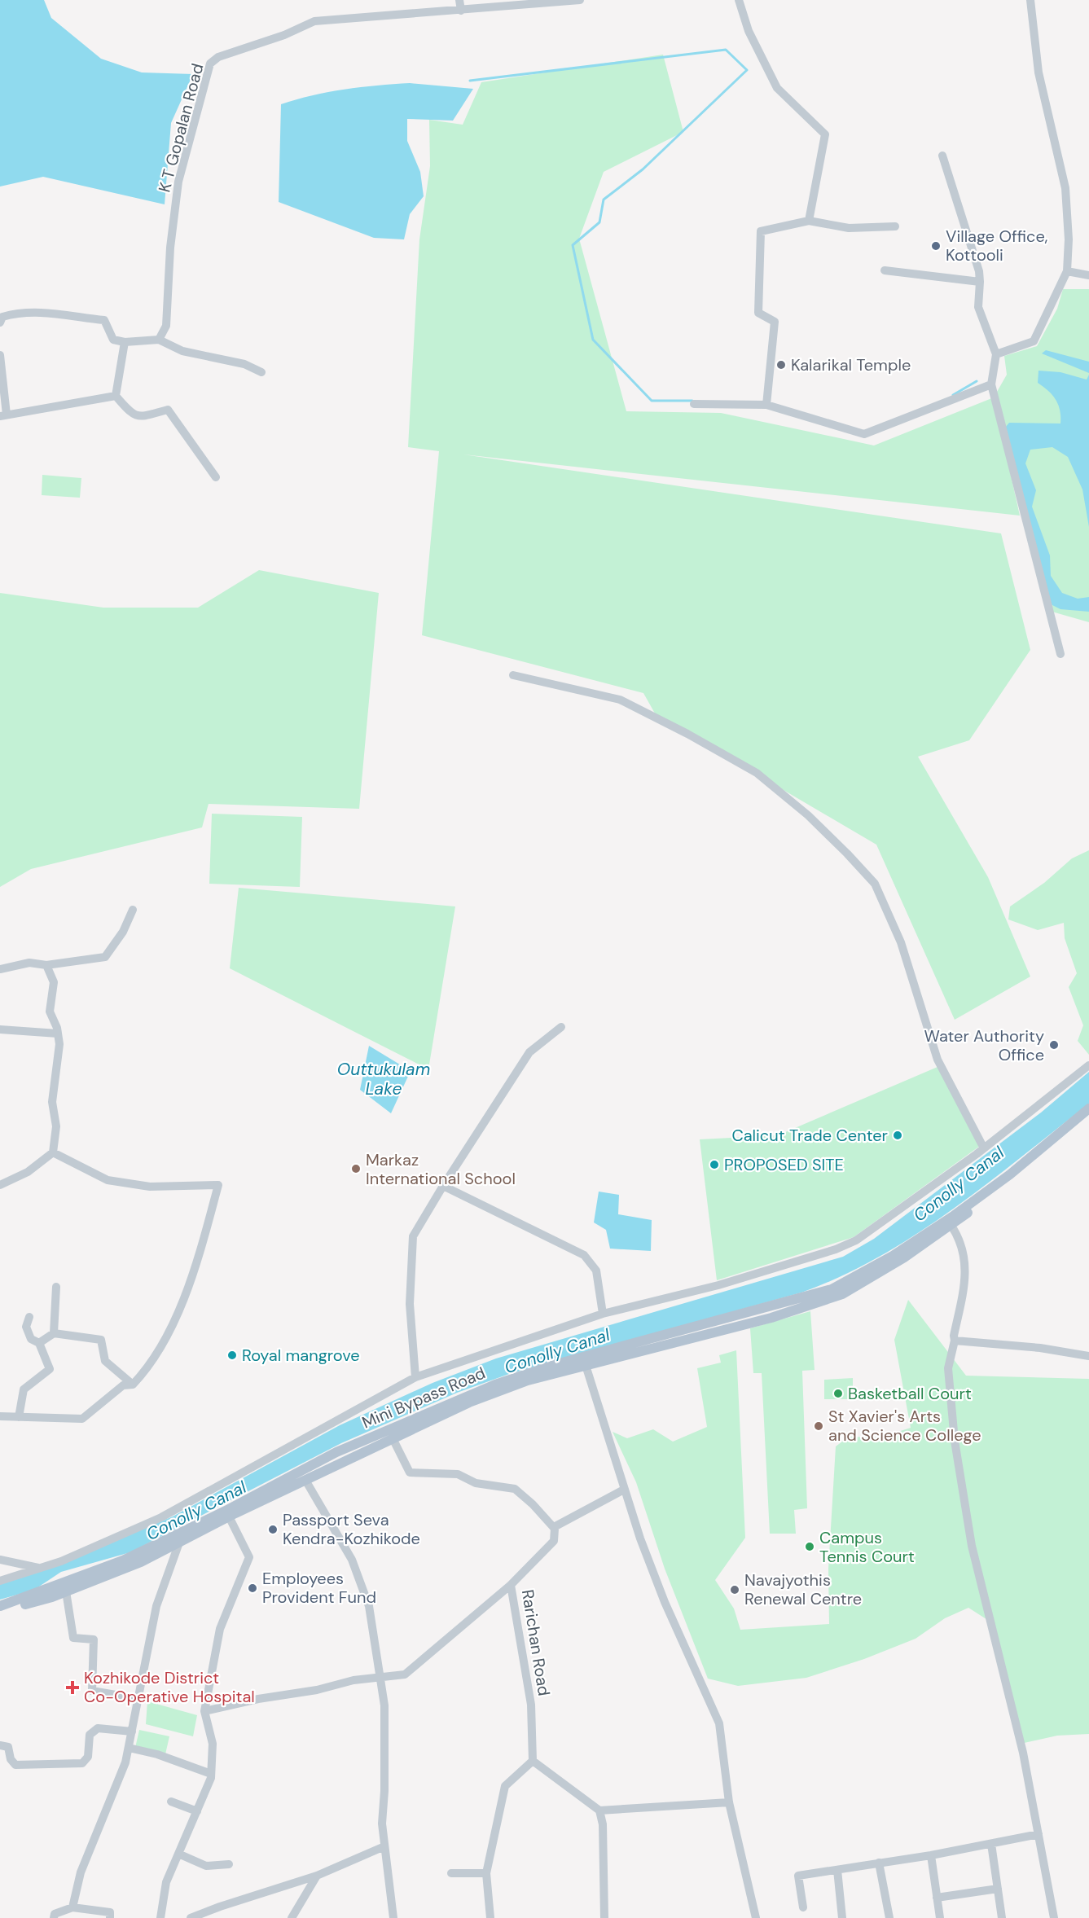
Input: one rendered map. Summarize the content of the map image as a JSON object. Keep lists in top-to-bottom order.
{
  "streets": {
    "main road": ["Mini Bypass Road"],
    "street": ["K T Gopalan Road", "Rarichan Road"]
  },
  "water": ["Outtukulam Lake", "Conolly Canal"],
  "places": {
    "other": [
      "Village Office, Kottooli",
      "Kalarikal Temple",
      "Water Authority Office",
      "Calicut Trade Center",
      "PROPOSED SITE",
      "Markaz International School",
      "Royal mangrove",
      "Basketball Court",
      "St Xavier's Arts and Science College",
      "Passport Seva Kendra-Kozhikode",
      "Campus Tennis Court",
      "Employees Provident Fund",
      "Navajyothis Renewal Centre"
    ],
    "health": ["Kozhikode District Co-Operative Hospital"]
  }
}
